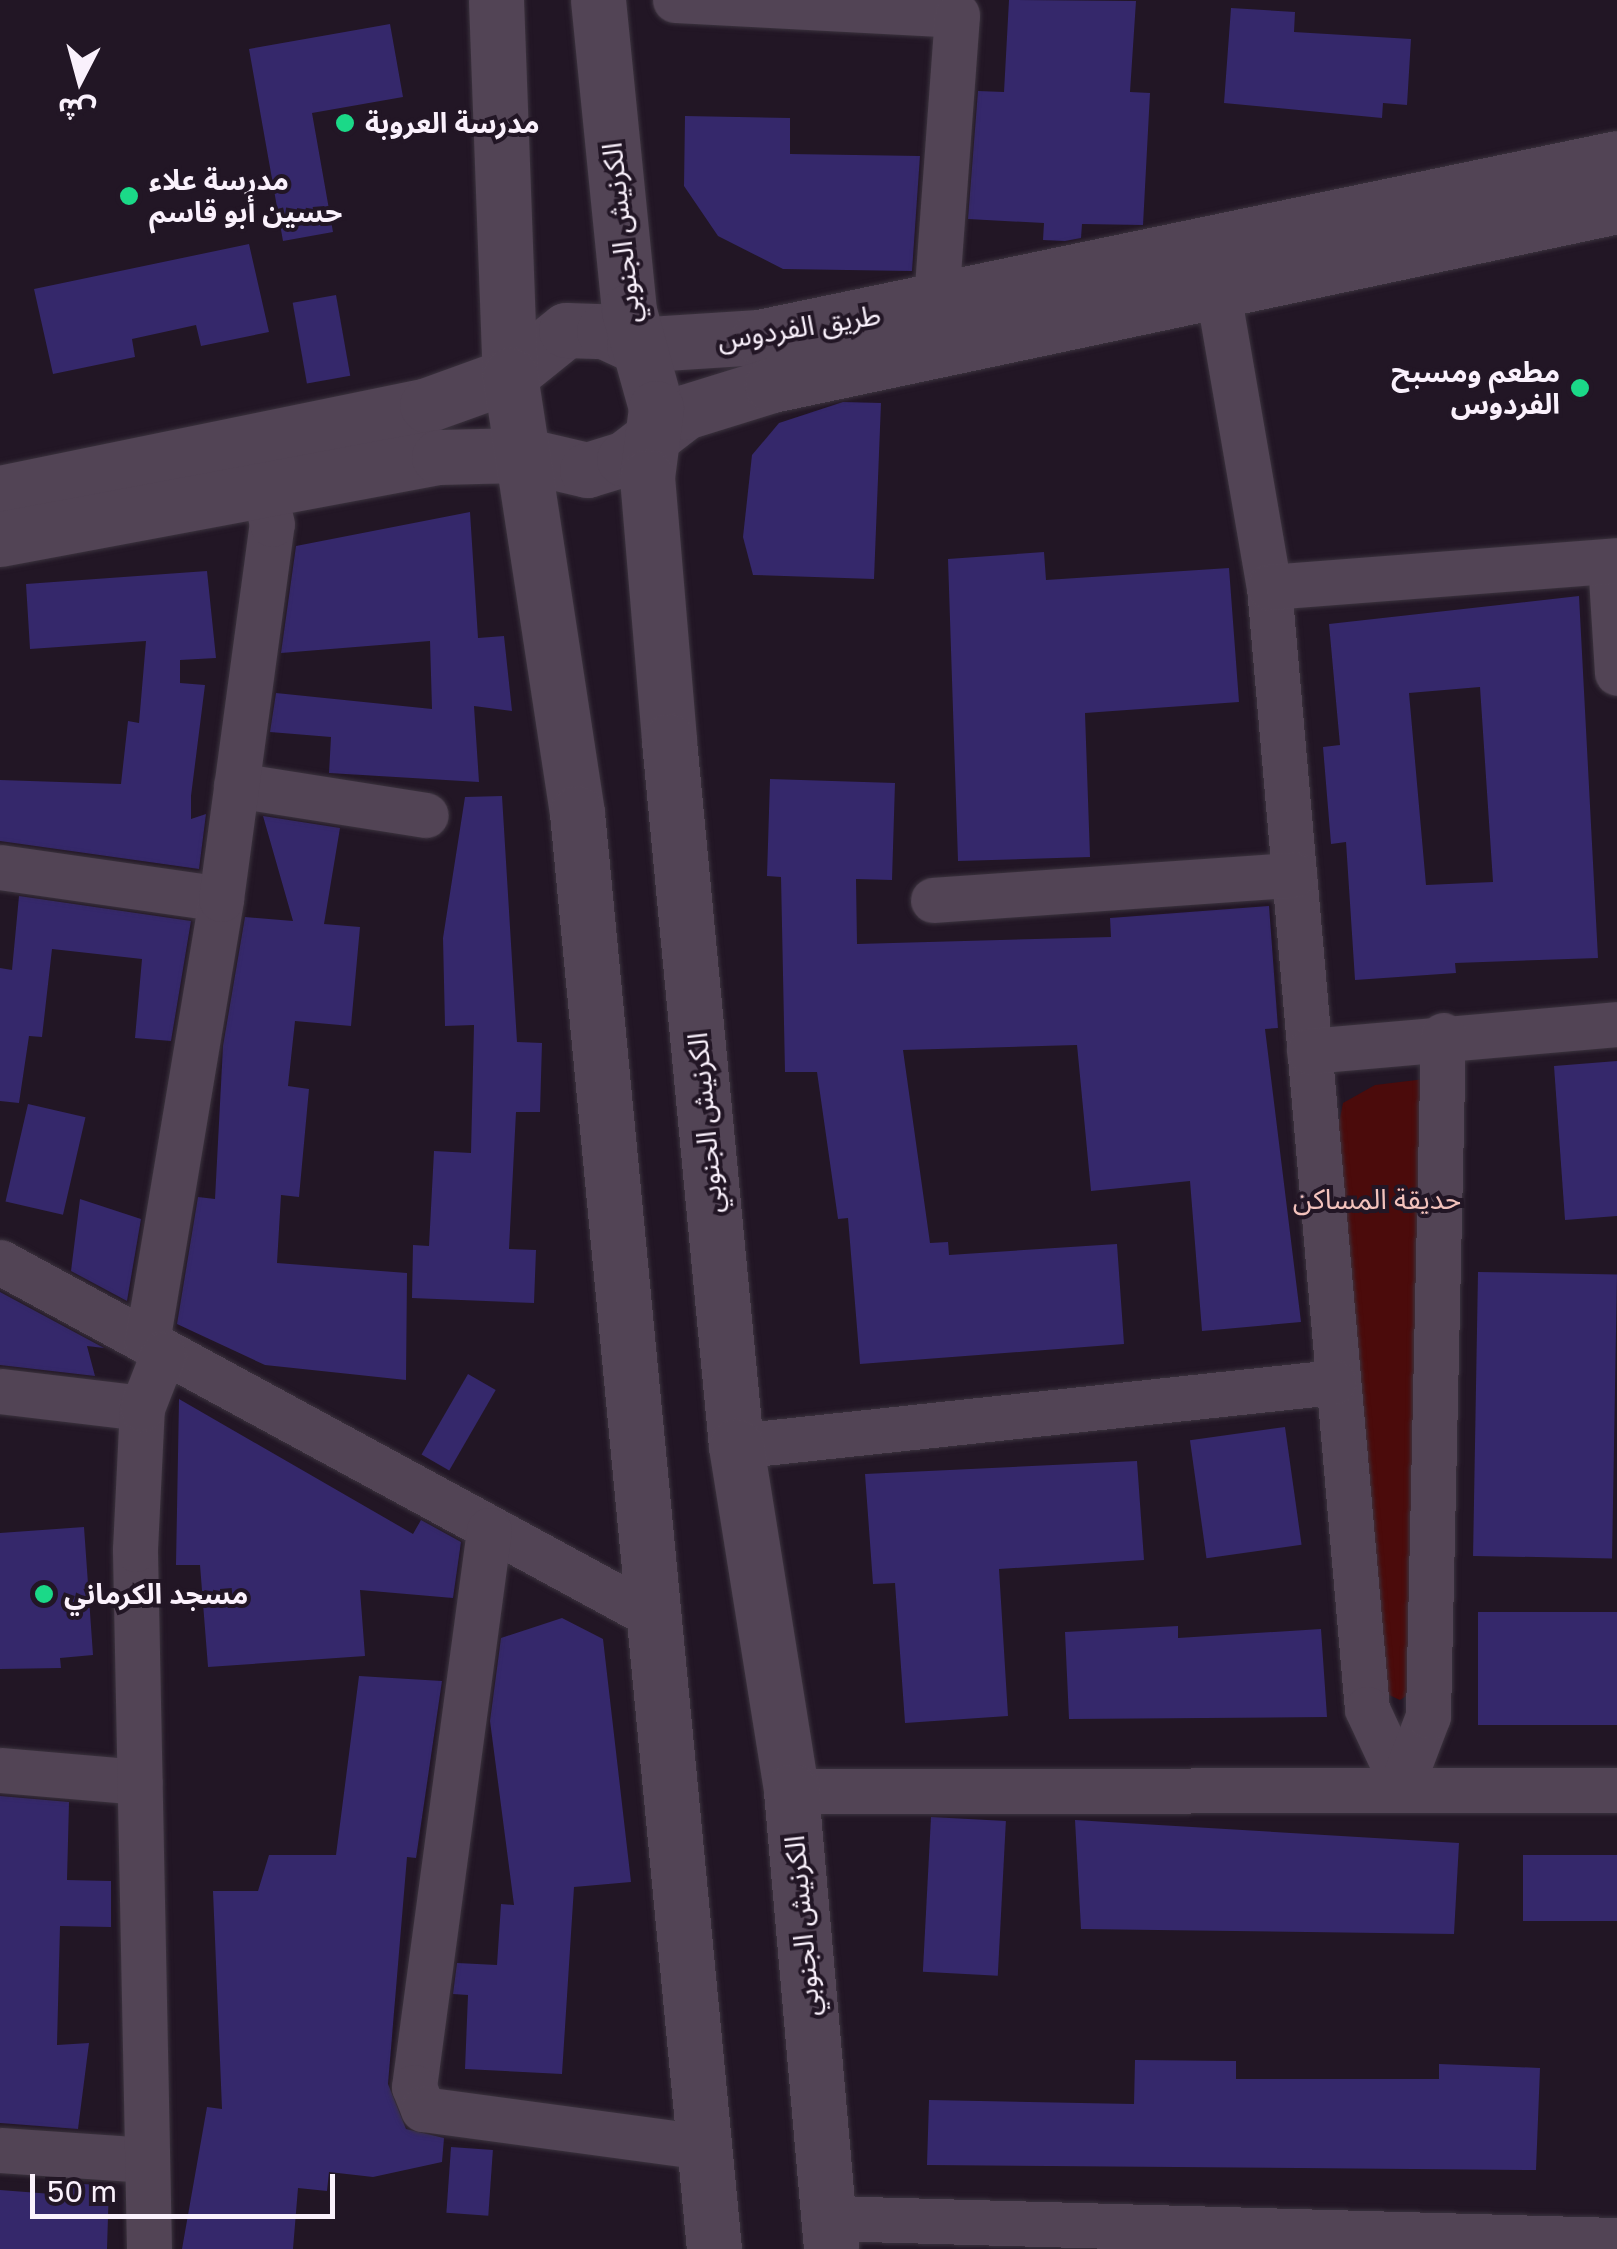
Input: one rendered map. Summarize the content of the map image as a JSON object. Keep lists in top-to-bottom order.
{
  "streets": {
    "main road": ["الكرنيش الجنوبي", "طريق الفردوس"]
  },
  "crossings": [
    ["الكرنيش الجنوبي", "طريق الفردوس"]
  ],
  "parks": ["حديقة المساكن"],
  "places": [
    "مدرسة العروبة",
    "مدرسة علاء حسين أبو قاسم",
    "مطعم ومسبح الفردوس",
    "مسجد الكرماني"
  ],
  "scale_bar": "50 m",
  "north": "bottom"
}
